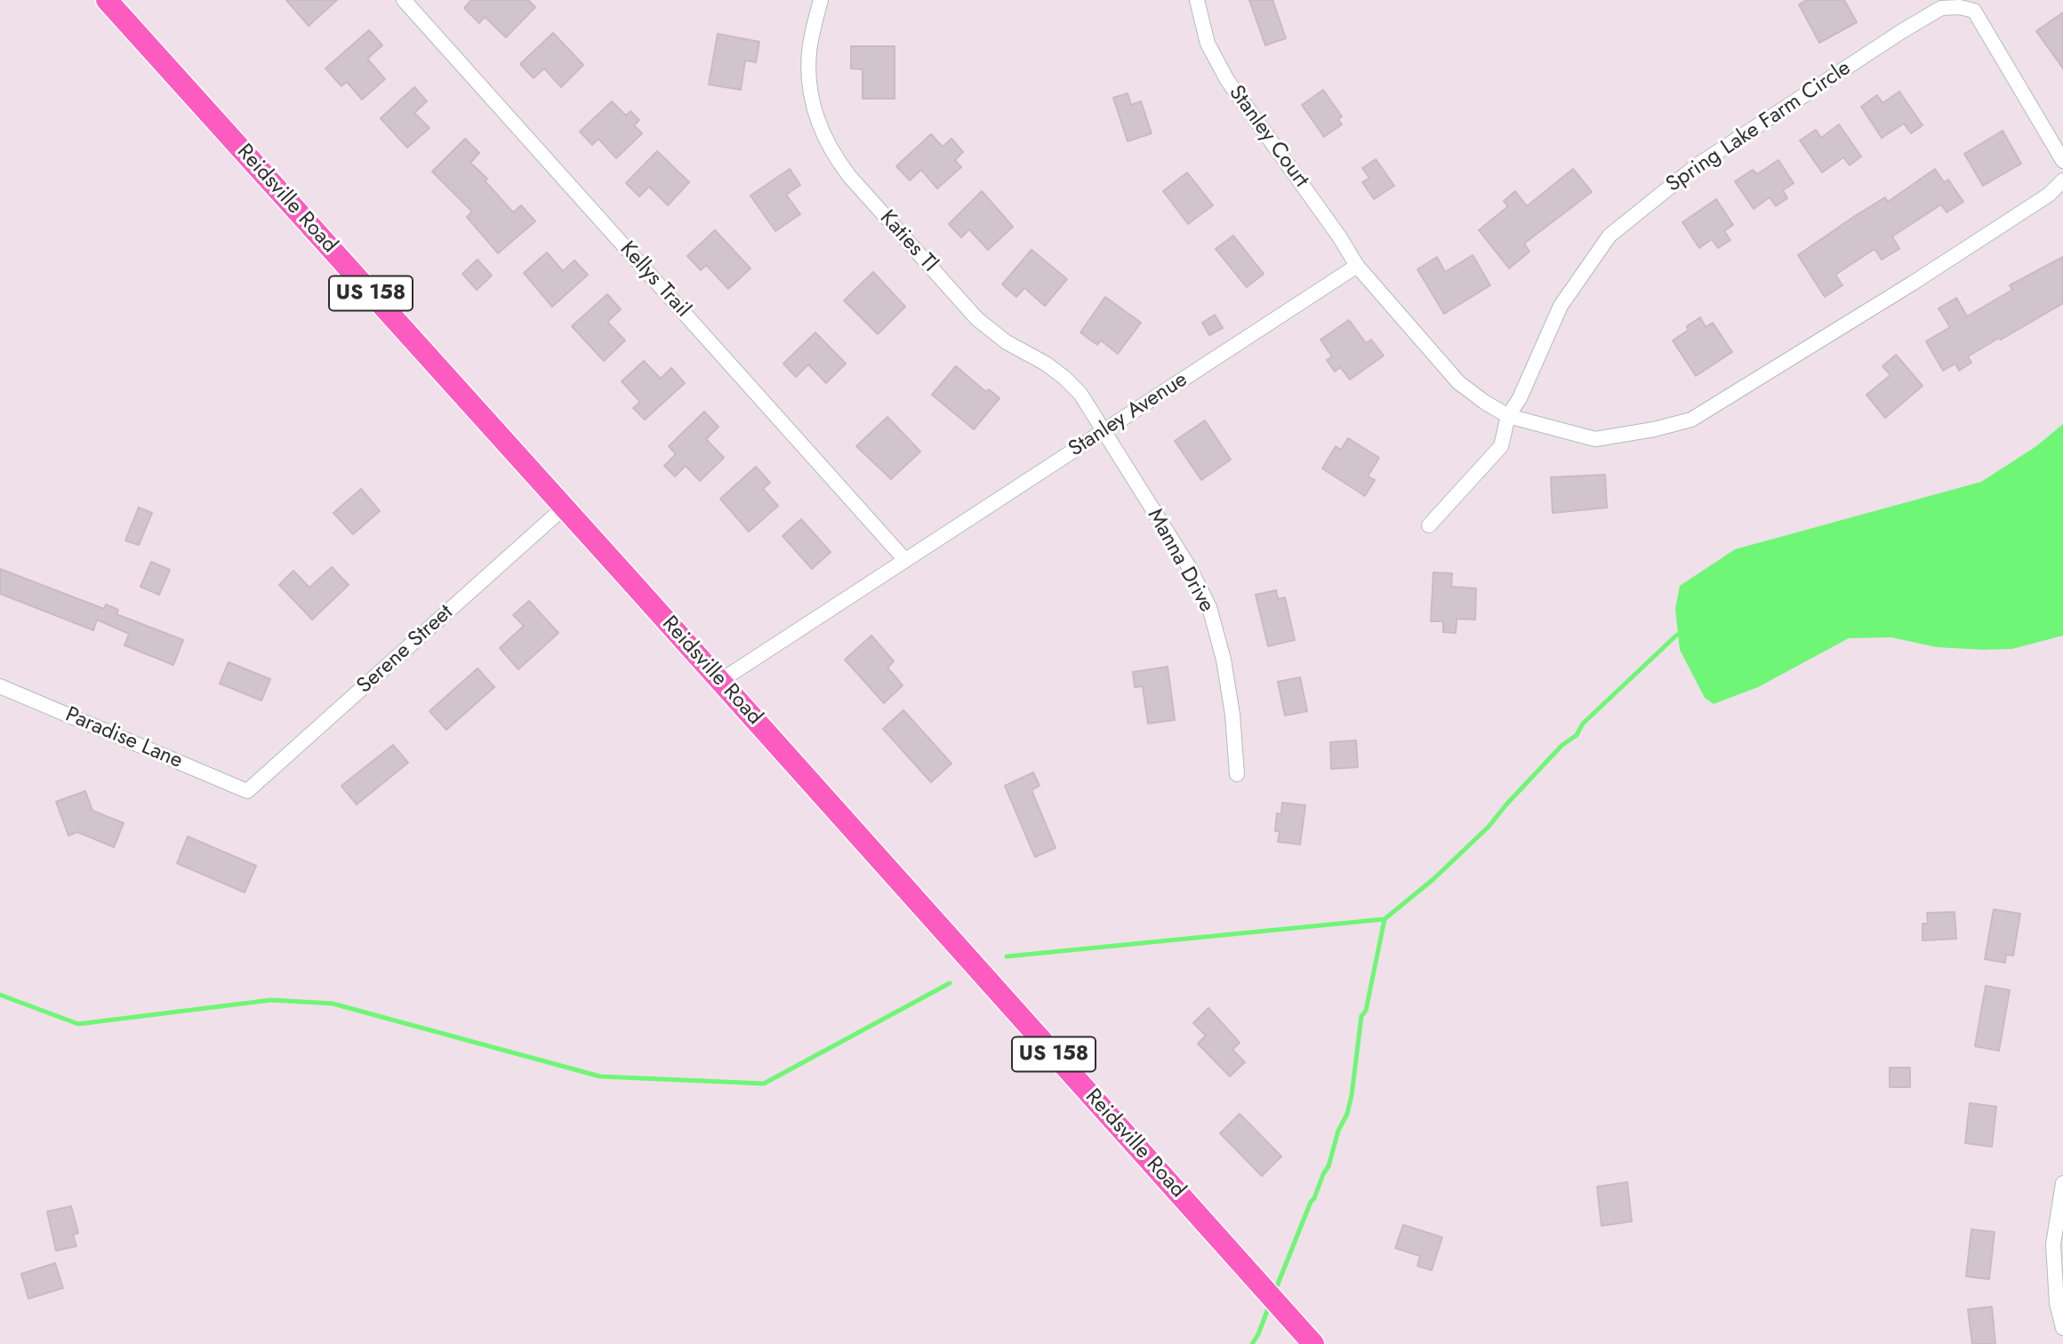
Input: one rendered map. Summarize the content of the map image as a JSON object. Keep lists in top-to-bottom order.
{
  "streets": {
    "highway": ["Reidsville Road", "US 158"],
    "street": [
      "Spring Lake Farm Circle",
      "Stanley Court",
      "Katies Tl",
      "Kellys Trail",
      "Stanley Avenue",
      "Manna Drive",
      "Serene Street",
      "Paradise Lane"
    ]
  },
  "crossings": [
    ["Stanley Court", "Stanley Avenue"],
    ["Reidsville Road", "Stanley Avenue"],
    ["Reidsville Road", "Serene Street"],
    ["Katies Tl", "Stanley Avenue"],
    ["Katies Tl", "Manna Drive"],
    ["Kellys Trail", "Stanley Avenue"],
    ["Stanley Avenue", "Manna Drive"],
    ["Serene Street", "Paradise Lane"]
  ]
}
